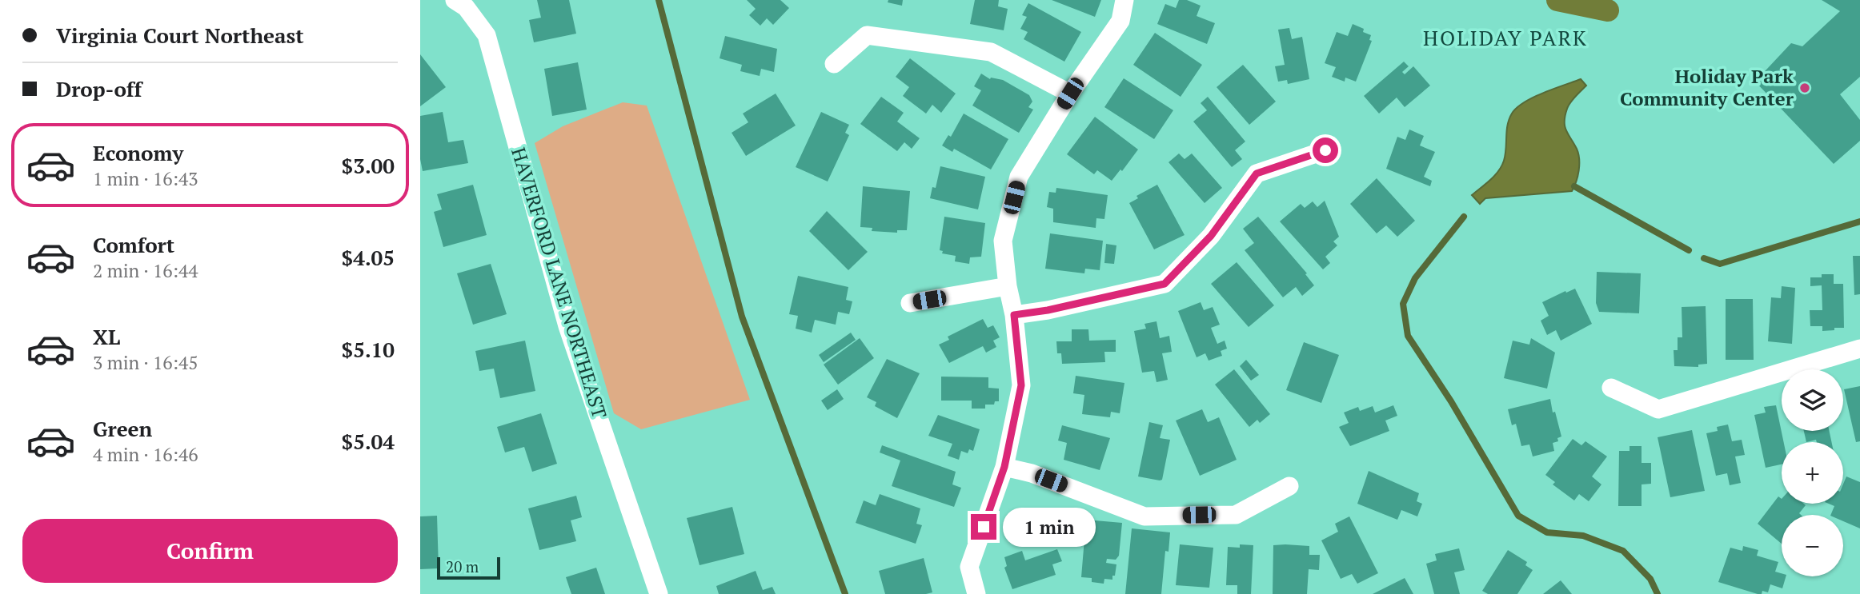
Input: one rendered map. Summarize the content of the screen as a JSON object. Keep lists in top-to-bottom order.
{
  "streets": {
    "street": ["HAVERFORD LANE NORTHEAST"]
  },
  "districts": ["HOLIDAY PARK"],
  "places": ["Holiday Park Community Center"],
  "scale_bar": "20 m",
  "page": {
    "banner": ["Virginia Court Northeast", "Drop-off"],
    "list": [
      {
        "name": "Economy",
        "note": "1 min · 16:43",
        "value": "$3.00"
      },
      {
        "name": "Comfort",
        "note": "2 min · 16:44",
        "value": "$4.05"
      },
      {
        "name": "XL",
        "note": "3 min · 16:45",
        "value": "$5.10"
      },
      {
        "name": "Green",
        "note": "4 min · 16:46",
        "value": "$5.04"
      }
    ],
    "map_buttons": ["+", "−"],
    "buttons": "Confirm",
    "bubble": "1 min",
    "scale": "20 m"
  }
}
